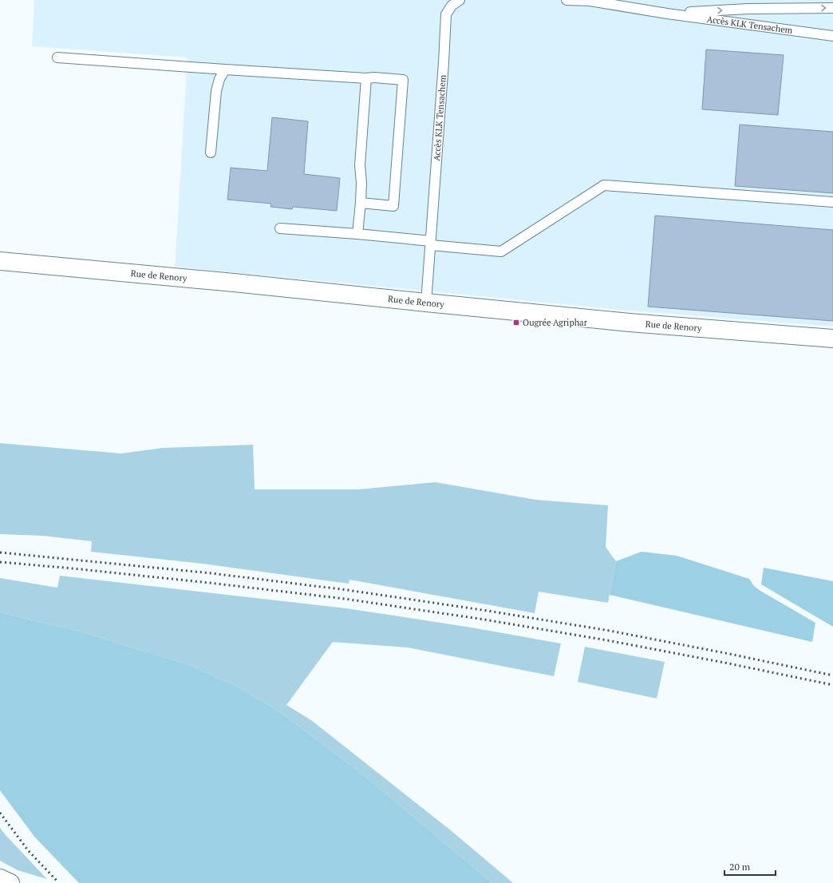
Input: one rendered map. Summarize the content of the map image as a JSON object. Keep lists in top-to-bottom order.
{
  "streets": {
    "street": ["Rue de Renory"],
    "lane": ["Accès KLK Tensachem"]
  },
  "crossings": [
    ["Accès KLK Tensachem", "Rue de Renory"]
  ],
  "places": {
    "transit": ["Ougrée Agriphar"]
  },
  "scale_bar": "20 m"
}
